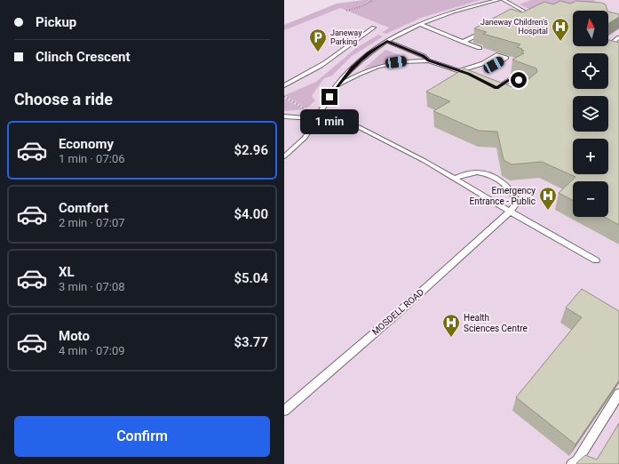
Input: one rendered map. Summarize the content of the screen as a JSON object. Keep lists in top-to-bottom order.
{
  "streets": {
    "lane": ["MOSDELL ROAD"]
  },
  "places": {
    "hospital": ["Janeway Children's Hospital", "Emergency Entrance - Public", "Health Sciences Centre"],
    "parking": ["Janeway Parking"]
  },
  "north": "top",
  "page": {
    "banner": ["Pickup", "Clinch Crescent"],
    "map_buttons": ["+", "−"],
    "heading": "Choose a ride",
    "bubble": "1 min",
    "list": [
      {
        "name": "Economy",
        "note": "1 min · 07:06",
        "value": "$2.96"
      },
      {
        "name": "Comfort",
        "note": "2 min · 07:07",
        "value": "$4.00"
      },
      {
        "name": "XL",
        "note": "3 min · 07:08",
        "value": "$5.04"
      },
      {
        "name": "Moto",
        "note": "4 min · 07:09",
        "value": "$3.77"
      }
    ],
    "buttons": "Confirm"
  }
}
